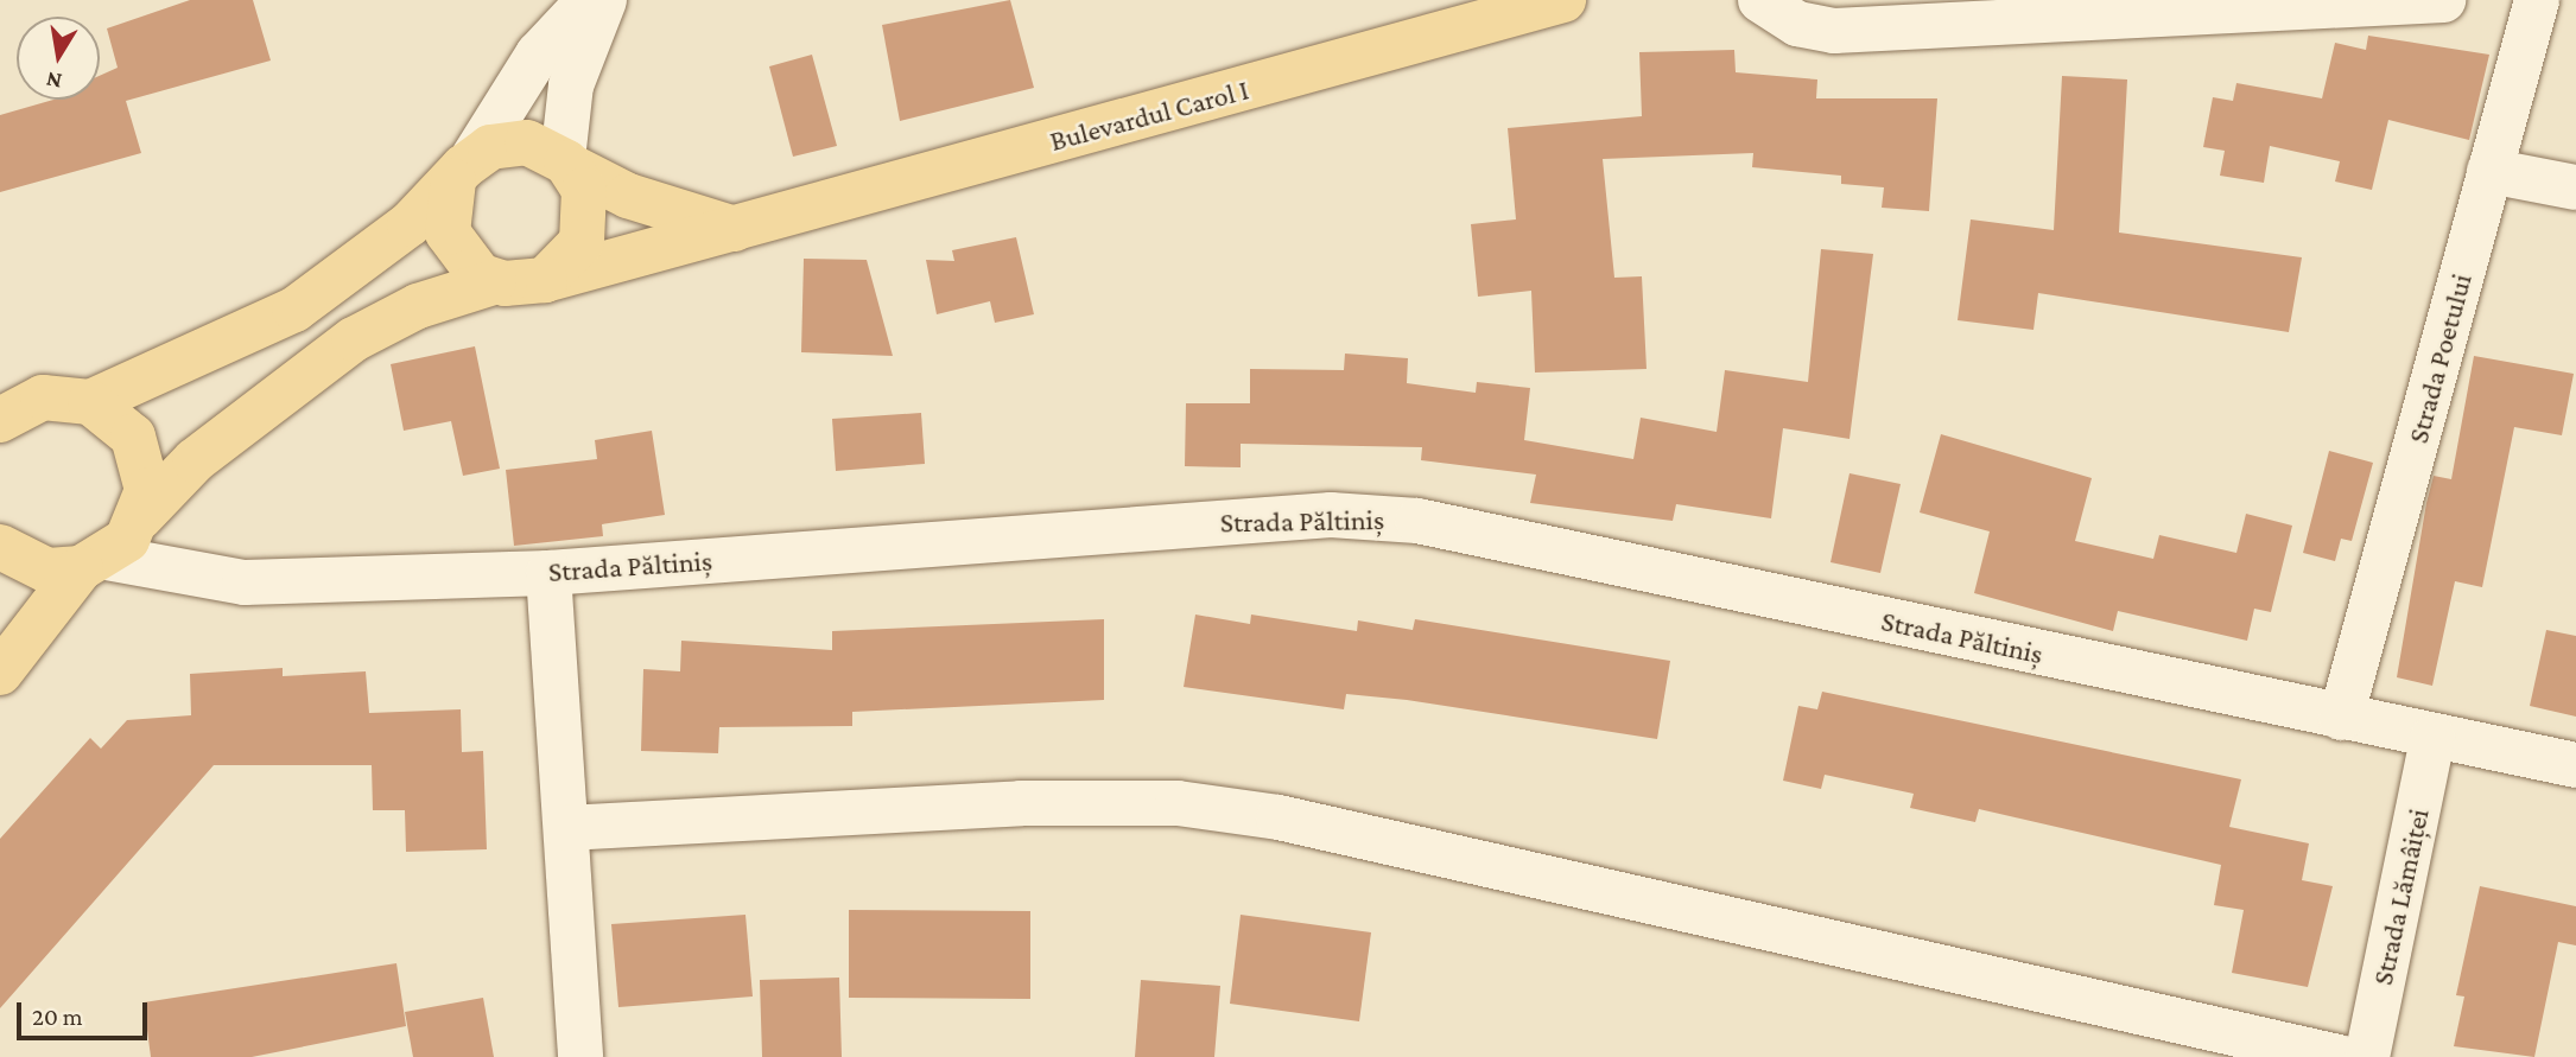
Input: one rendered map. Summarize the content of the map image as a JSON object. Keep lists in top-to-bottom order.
{
  "streets": {
    "main road": ["Bulevardul Carol I"],
    "street": ["Strada Poetului", "Strada Păltiniș", "Strada Lămâiței"]
  },
  "crossings": [
    ["Strada Poetului", "Strada Păltiniș"],
    ["Strada Păltiniș", "Strada Lămâiței"]
  ],
  "scale_bar": "20 m",
  "north": "bottom"
}
